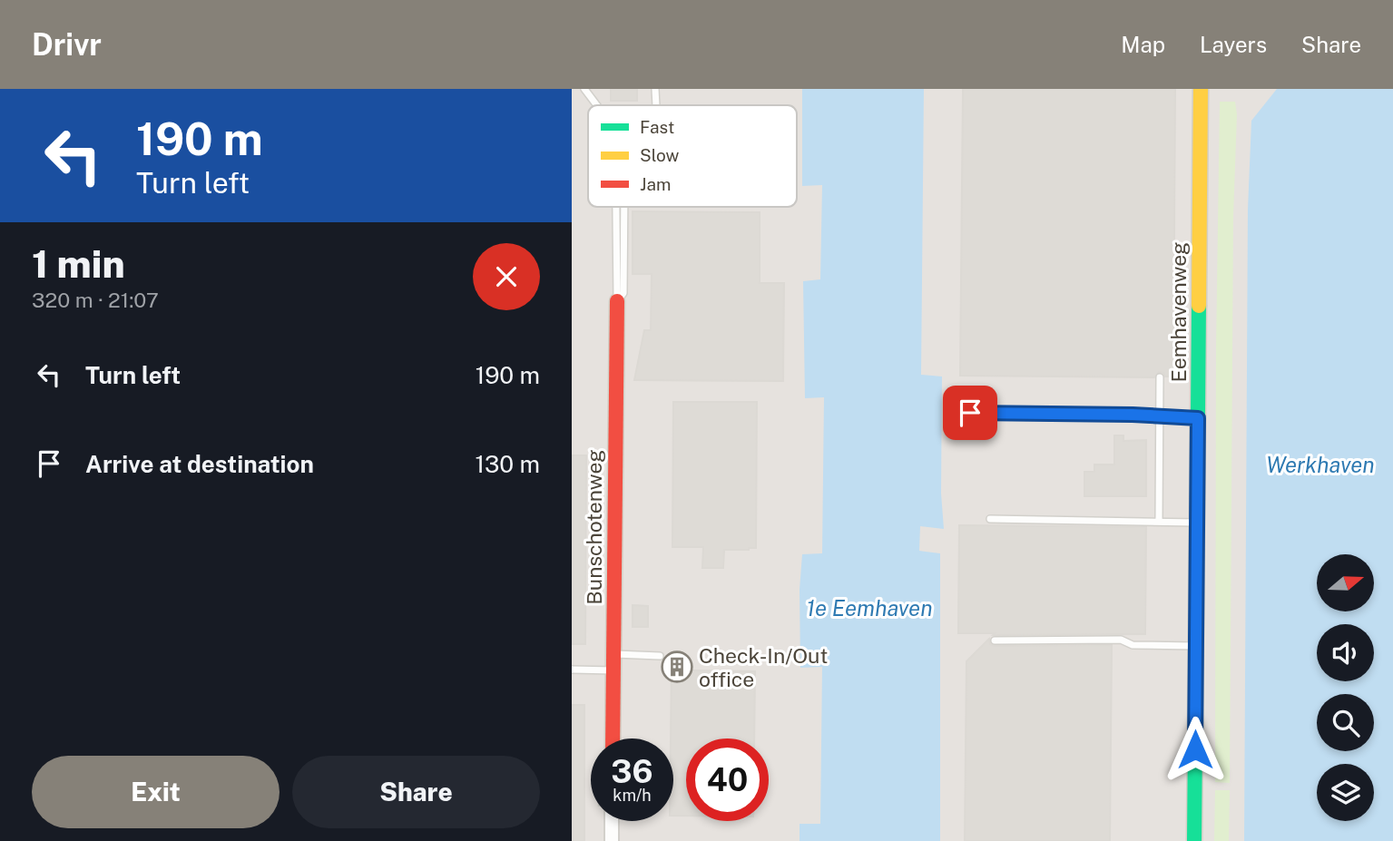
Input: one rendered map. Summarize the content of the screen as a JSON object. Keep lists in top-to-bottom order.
{
  "streets": {
    "street": ["Eemhavenweg", "Bunschotenweg"]
  },
  "water": ["Werkhaven", "1e Eemhaven"],
  "places": {
    "building": ["Check-In/Out office"]
  },
  "legend": ["Fast", "Slow", "Jam"],
  "north": "right",
  "page": {
    "header": "Drivr",
    "nav": ["Map", "Layers", "Share"],
    "turn": ["190 m", "Turn left"],
    "heading": ["1 min", "320 m · 21:07"],
    "list": [
      {
        "name": "Turn left",
        "value": "190 m"
      },
      {
        "name": "Arrive at destination",
        "value": "130 m"
      }
    ],
    "speed": "36 km/h",
    "limit": "40",
    "buttons": ["Exit", "Share"]
  }
}
